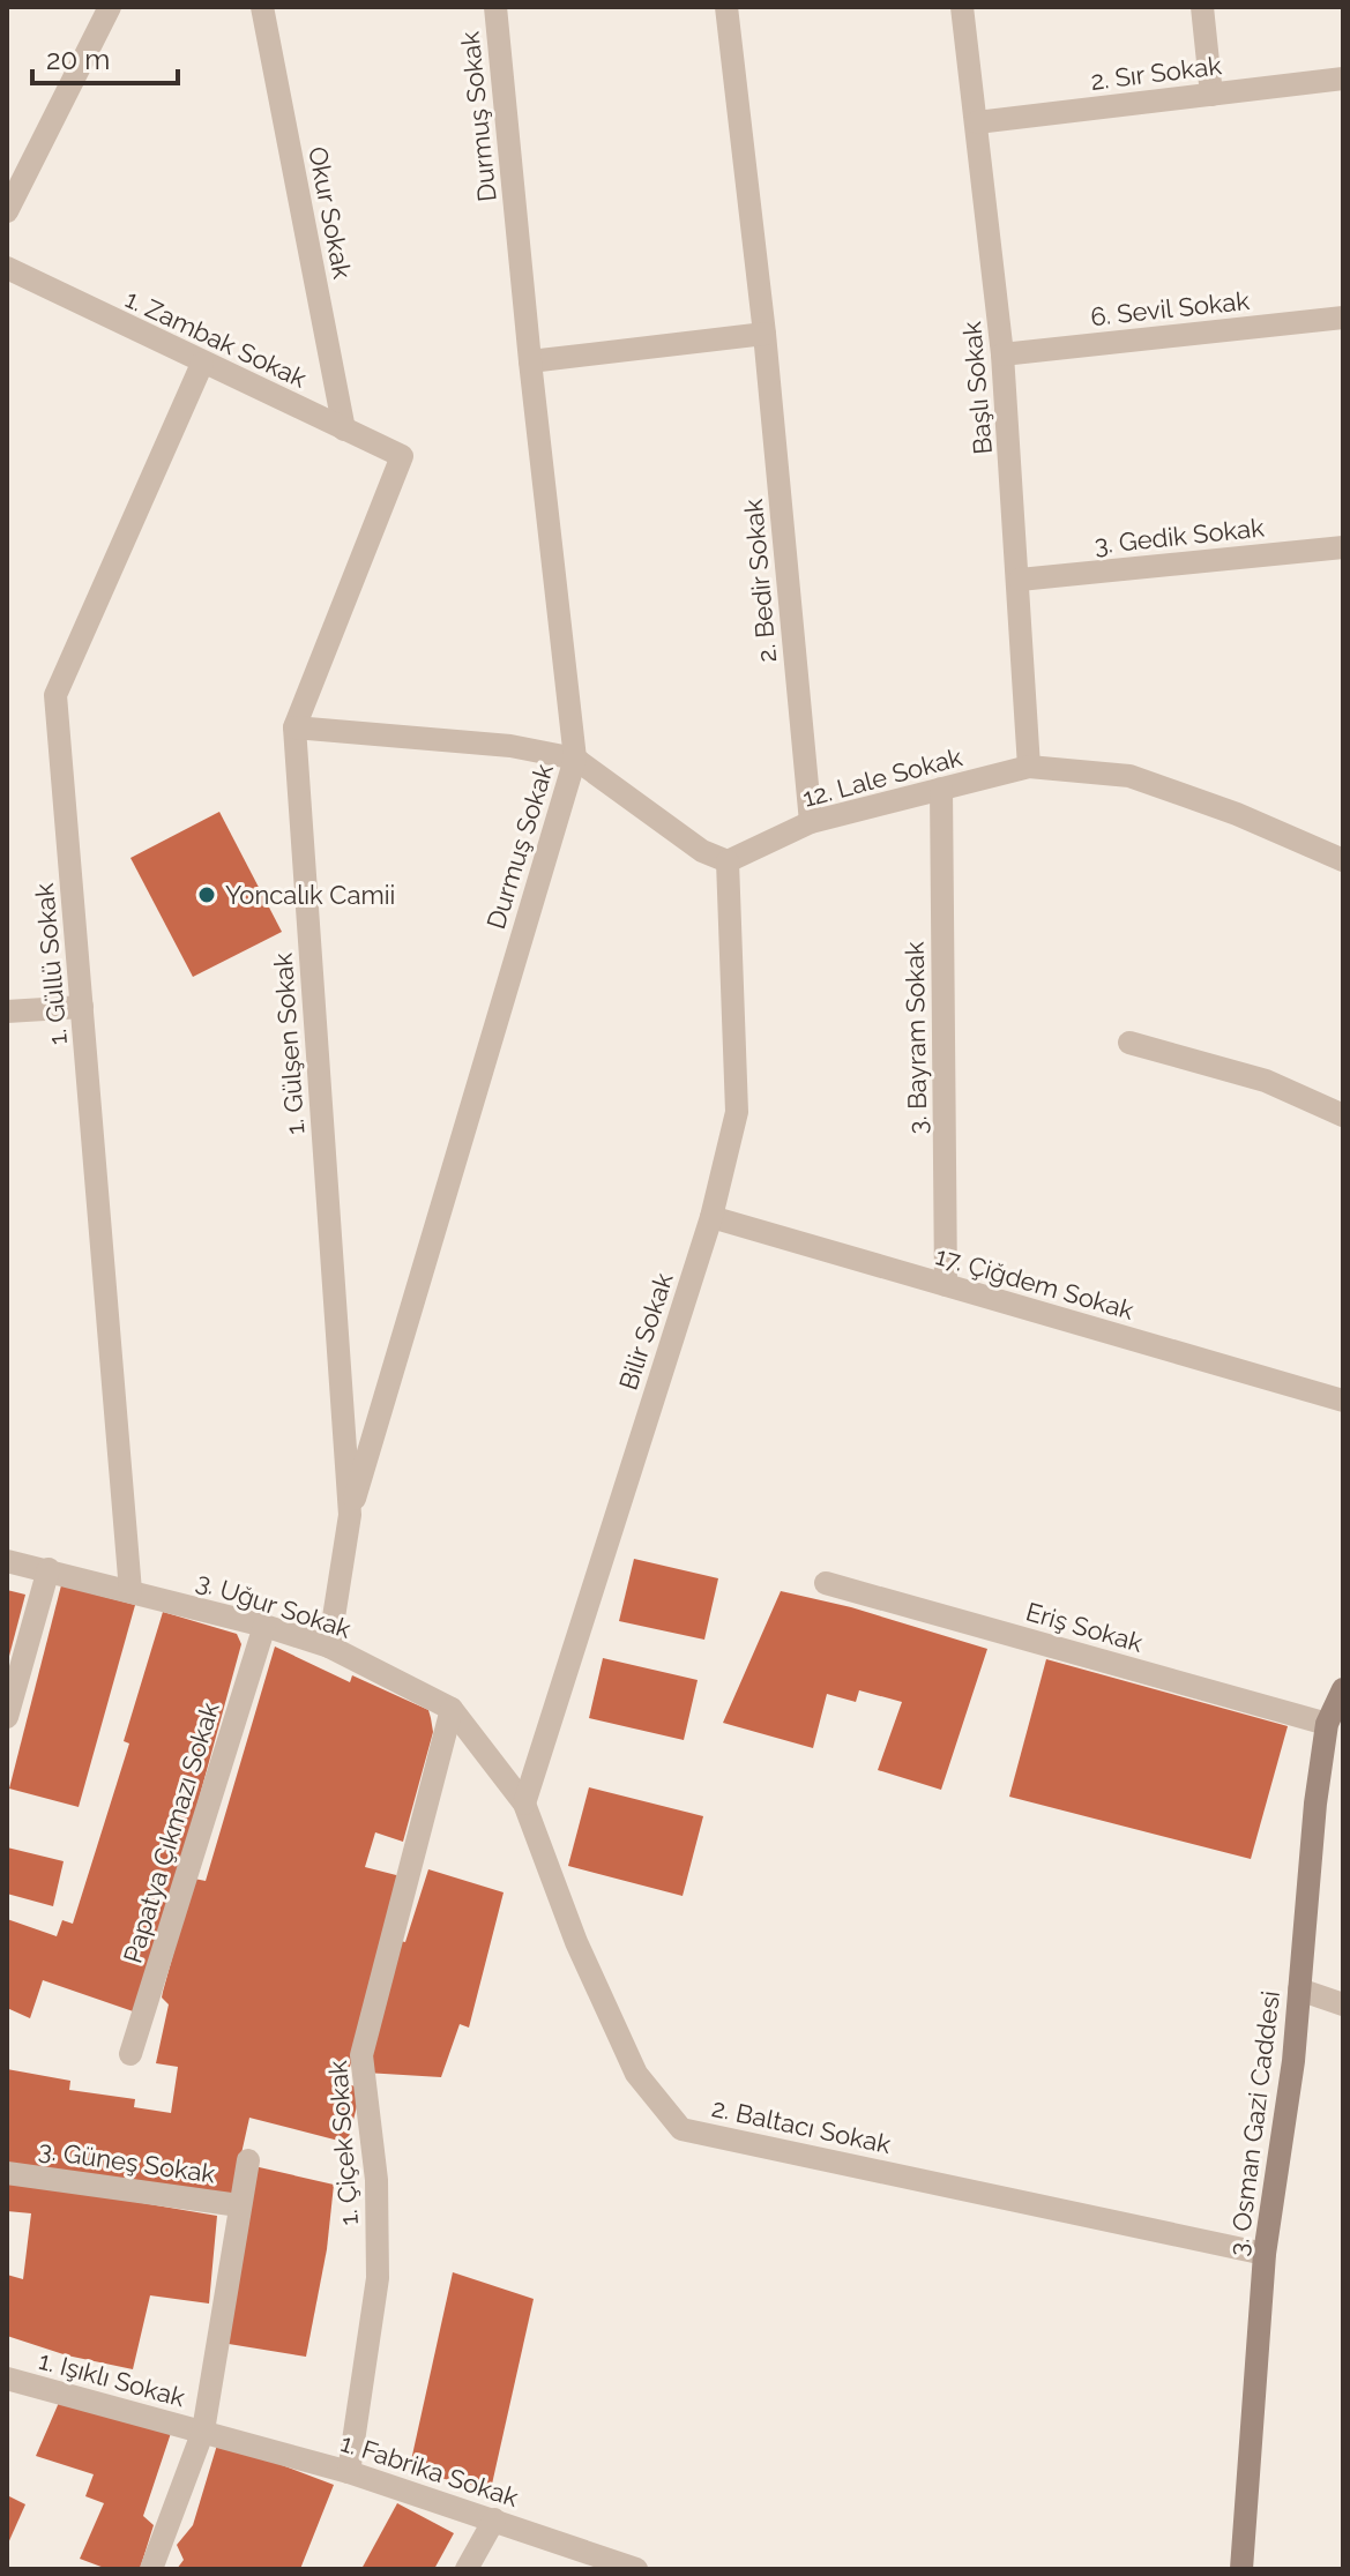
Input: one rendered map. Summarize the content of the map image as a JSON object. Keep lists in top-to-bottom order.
{
  "streets": {
    "main road": ["3. Osman Gazi Caddesi"],
    "street": [
      "2. Sır Sokak",
      "Durmuş Sokak",
      "Okur Sokak",
      "6. Sevil Sokak",
      "1. Zambak Sokak",
      "Başlı Sokak",
      "3. Gedik Sokak",
      "2. Bedir Sokak",
      "12. Lale Sokak",
      "1. Güllü Sokak",
      "3. Bayram Sokak",
      "1. Gülşen Sokak",
      "17. Çiğdem Sokak",
      "Bilir Sokak",
      "3. Uğur Sokak",
      "Eriş Sokak",
      "Papatya Çıkmazı Sokak",
      "2. Baltacı Sokak",
      "1. Çiçek Sokak",
      "3. Güneş Sokak",
      "1. Işıklı Sokak",
      "1. Fabrika Sokak"
    ]
  },
  "crossings": [
    ["2. Sır Sokak", "Başlı Sokak"],
    ["Durmuş Sokak", "1. Gülşen Sokak"],
    ["Okur Sokak", "1. Zambak Sokak"],
    ["6. Sevil Sokak", "Başlı Sokak"],
    ["1. Zambak Sokak", "1. Güllü Sokak"],
    ["1. Zambak Sokak", "1. Gülşen Sokak"],
    ["Başlı Sokak", "3. Gedik Sokak"],
    ["Başlı Sokak", "12. Lale Sokak"],
    ["2. Bedir Sokak", "12. Lale Sokak"],
    ["12. Lale Sokak", "3. Bayram Sokak"],
    ["12. Lale Sokak", "Bilir Sokak"],
    ["1. Güllü Sokak", "3. Uğur Sokak"],
    ["3. Bayram Sokak", "17. Çiğdem Sokak"],
    ["1. Gülşen Sokak", "3. Uğur Sokak"],
    ["17. Çiğdem Sokak", "Bilir Sokak"],
    ["Bilir Sokak", "3. Uğur Sokak"],
    ["Bilir Sokak", "2. Baltacı Sokak"],
    ["3. Uğur Sokak", "Papatya Çıkmazı Sokak"],
    ["3. Uğur Sokak", "2. Baltacı Sokak"],
    ["3. Uğur Sokak", "1. Çiçek Sokak"],
    ["Eriş Sokak", "3. Osman Gazi Caddesi"],
    ["3. Osman Gazi Caddesi", "2. Baltacı Sokak"],
    ["1. Çiçek Sokak", "1. Fabrika Sokak"],
    ["3. Güneş Sokak", "1. Işıklı Sokak"],
    ["3. Güneş Sokak", "1. Fabrika Sokak"],
    ["1. Işıklı Sokak", "1. Fabrika Sokak"]
  ],
  "places": ["Yoncalık Camii"],
  "scale_bar": "20 m"
}
